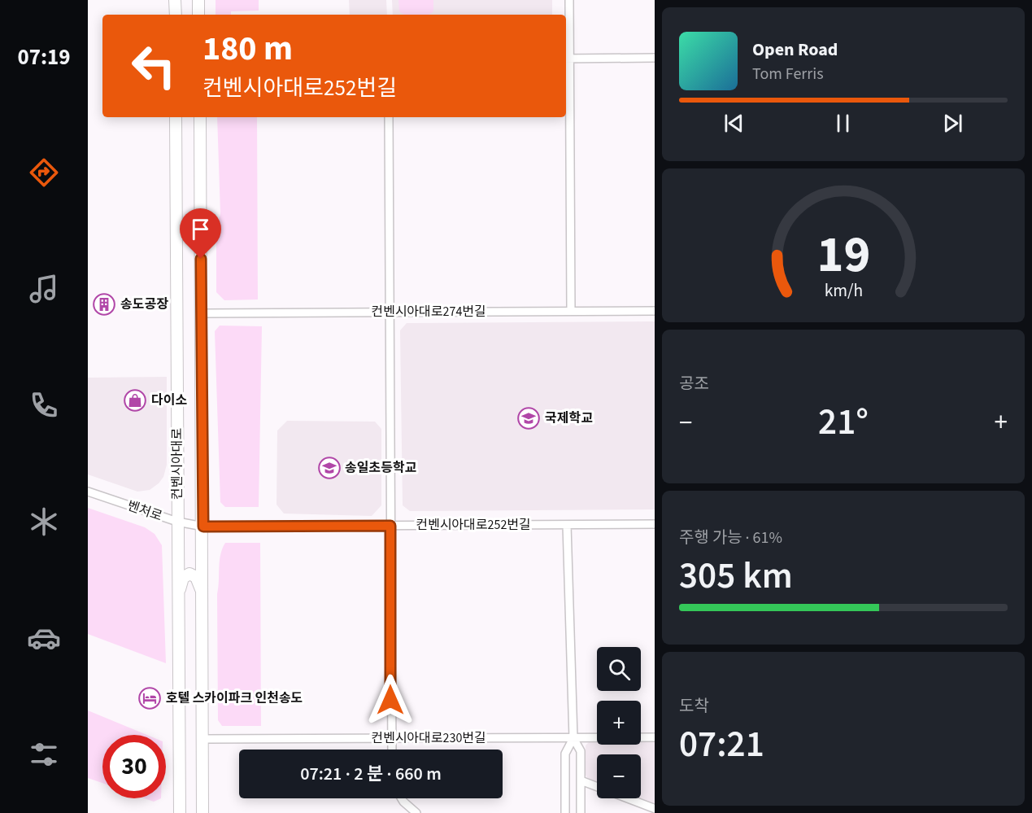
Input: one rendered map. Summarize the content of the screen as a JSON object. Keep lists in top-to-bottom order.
{
  "streets": {
    "main road": ["컨벤시아대로"],
    "street": [
      "컨벤시아대로274번길",
      "벤처로",
      "컨벤시아대로252번길",
      "컨벤시아대로230번길"
    ]
  },
  "crossings": [
    ["컨벤시아대로274번길", "컨벤시아대로"],
    ["컨벤시아대로", "벤처로"],
    ["컨벤시아대로", "컨벤시아대로252번길"],
    ["컨벤시아대로", "컨벤시아대로230번길"],
    ["벤처로", "컨벤시아대로252번길"]
  ],
  "places": {
    "building": ["송도공장"],
    "shop": ["다이소"],
    "school or university": ["국제학교", "송일초등학교"],
    "hotel": ["호텔 스카이파크 인천송도"]
  },
  "page": {
    "tabs": "07:19",
    "turn": ["180 m", "컨벤시아대로252번길"],
    "song": ["Open Road", "Tom Ferris"],
    "tile": [
      "공조",
      ["주행 가능 · 61%", "305 km"],
      ["도착", "07:21"]
    ],
    "heat": ["−", "21°", "+"],
    "map_buttons": ["+", "−"],
    "limit": "30",
    "trip": "07:21 · 2 분 · 660 m",
    "gauge": ["19", "km/h"]
  }
}
